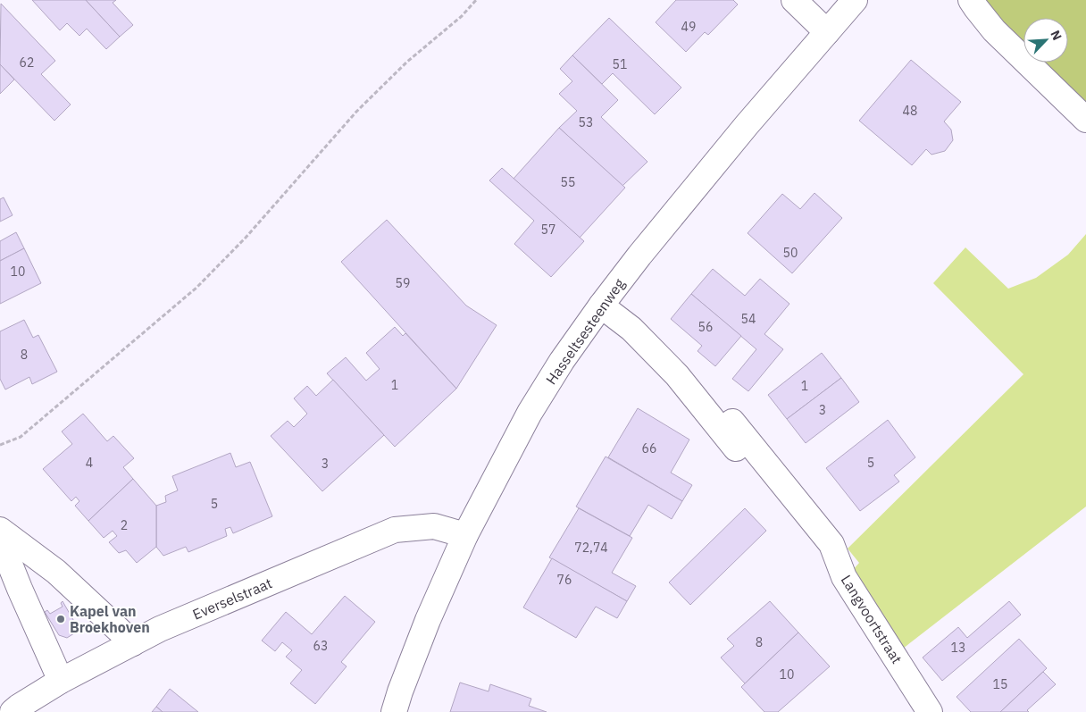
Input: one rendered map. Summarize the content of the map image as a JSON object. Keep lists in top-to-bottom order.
{
  "streets": {
    "street": ["Hasseltsesteenweg", "Everselstraat", "Langvoortstraat"]
  },
  "crossings": [
    ["Hasseltsesteenweg", "Everselstraat"]
  ],
  "places": ["Kapel van Broekhoven"],
  "house_numbers": [
    "49",
    "62",
    "51",
    "48",
    "53",
    "55",
    "57",
    "50",
    "10",
    "59",
    "54",
    "56",
    "8",
    "1",
    "1",
    "3",
    "66",
    "4",
    "5",
    "3",
    "5",
    "2",
    "72,74",
    "76",
    "8",
    "63",
    "13",
    "10",
    "15"
  ],
  "north": "top right"
}
